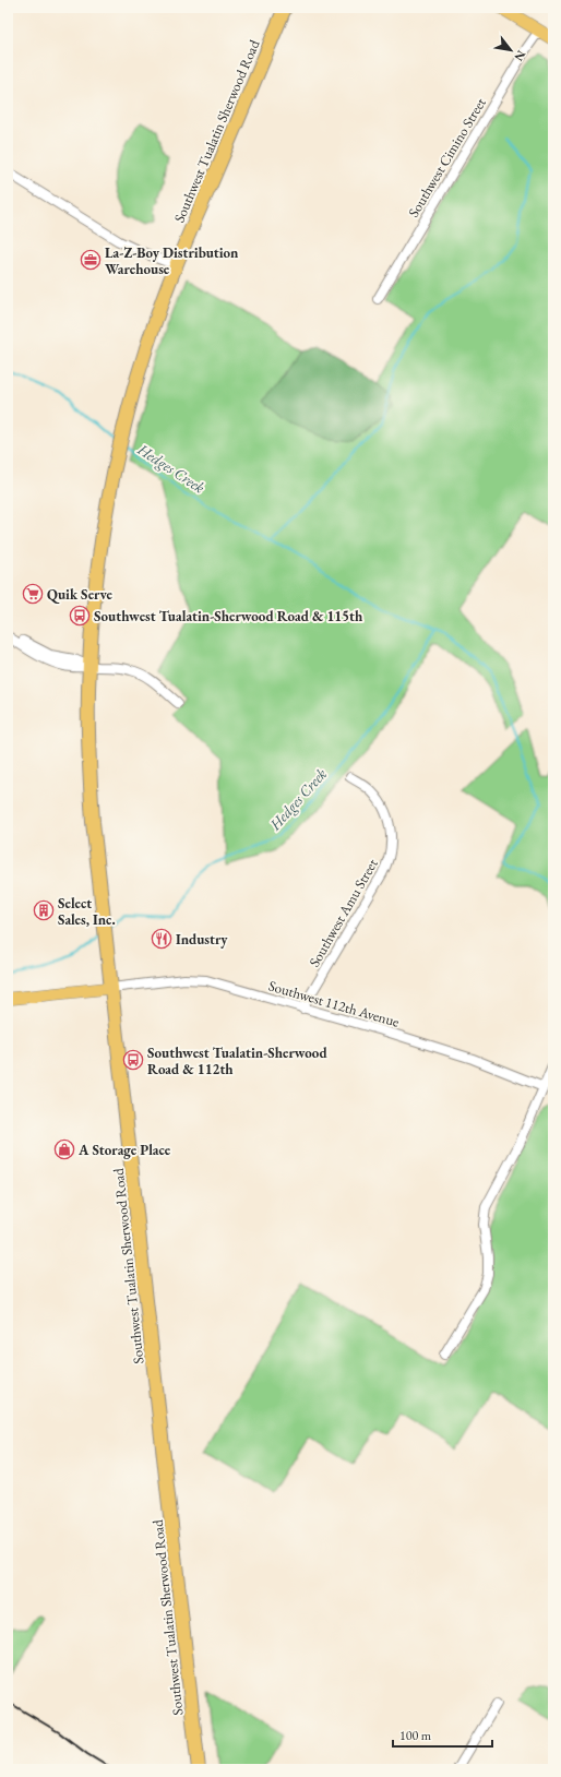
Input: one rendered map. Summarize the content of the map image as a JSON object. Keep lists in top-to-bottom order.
{
  "streets": {
    "highway": ["Southwest Tualatin Sherwood Road"],
    "street": ["Southwest Cimino Street", "Southwest Amu Street", "Southwest 112th Avenue"]
  },
  "crossings": [
    ["Southwest Tualatin Sherwood Road", "Southwest 112th Avenue"],
    ["Southwest Amu Street", "Southwest 112th Avenue"]
  ],
  "water": ["Hedges Creek"],
  "places": {
    "office": ["La-Z-Boy Distribution Warehouse"],
    "supermarket": ["Quik Serve"],
    "bus stop": ["Southwest Tualatin-Sherwood Road & 115th", "Southwest Tualatin-Sherwood Road & 112th"],
    "building": ["Select Sales, Inc."],
    "restaurant": ["Industry"],
    "shop": ["A Storage Place"]
  },
  "scale_bar": "100 m",
  "north": "bottom right"
}
